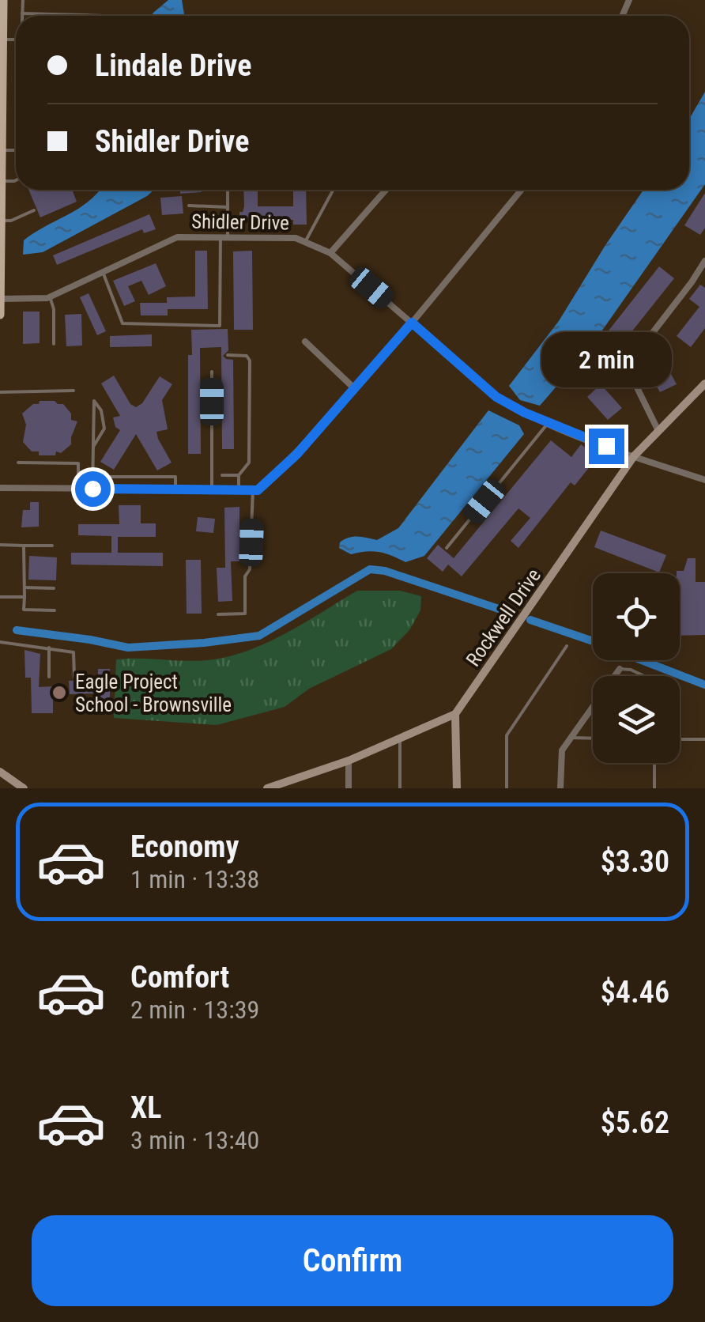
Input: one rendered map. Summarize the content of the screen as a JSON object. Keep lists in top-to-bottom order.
{
  "streets": {
    "street": ["Shidler Drive", "Rockwell Drive"]
  },
  "crossings": [
    ["Shidler Drive", "Rockwell Drive"]
  ],
  "places": ["Eagle Project School - Brownsville"],
  "page": {
    "banner": ["Lindale Drive", "Shidler Drive"],
    "bubble": "2 min",
    "list": [
      {
        "name": "Economy",
        "note": "1 min · 13:38",
        "value": "$3.30"
      },
      {
        "name": "Comfort",
        "note": "2 min · 13:39",
        "value": "$4.46"
      },
      {
        "name": "XL",
        "note": "3 min · 13:40",
        "value": "$5.62"
      }
    ],
    "buttons": "Confirm"
  }
}
